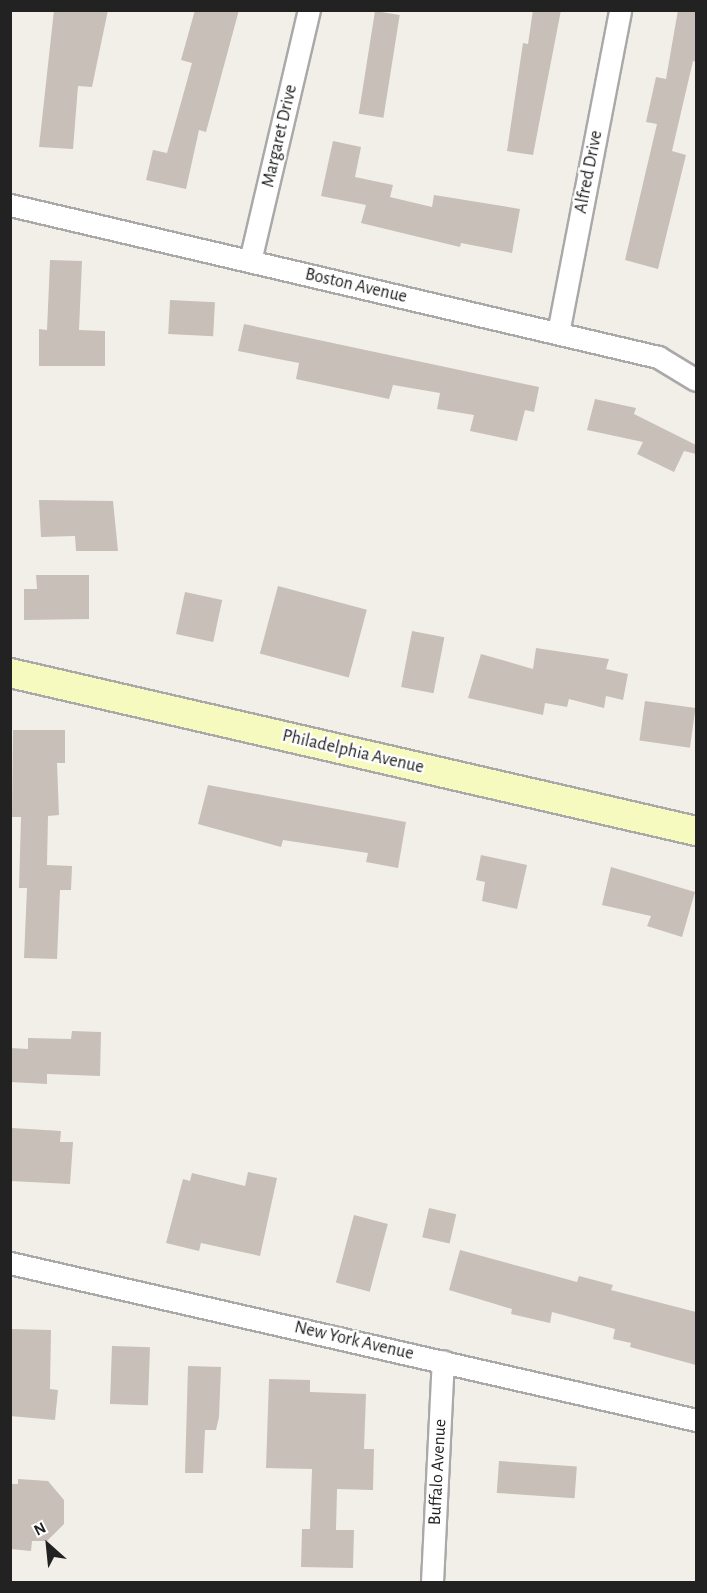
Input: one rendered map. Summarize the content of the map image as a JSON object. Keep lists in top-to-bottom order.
{
  "streets": {
    "main road": ["Philadelphia Avenue"],
    "street": [
      "Margaret Drive",
      "Alfred Drive",
      "Boston Avenue",
      "New York Avenue",
      "Buffalo Avenue"
    ]
  },
  "crossings": [
    ["Margaret Drive", "Boston Avenue"],
    ["Alfred Drive", "Boston Avenue"],
    ["New York Avenue", "Buffalo Avenue"]
  ],
  "north": "top left"
}
